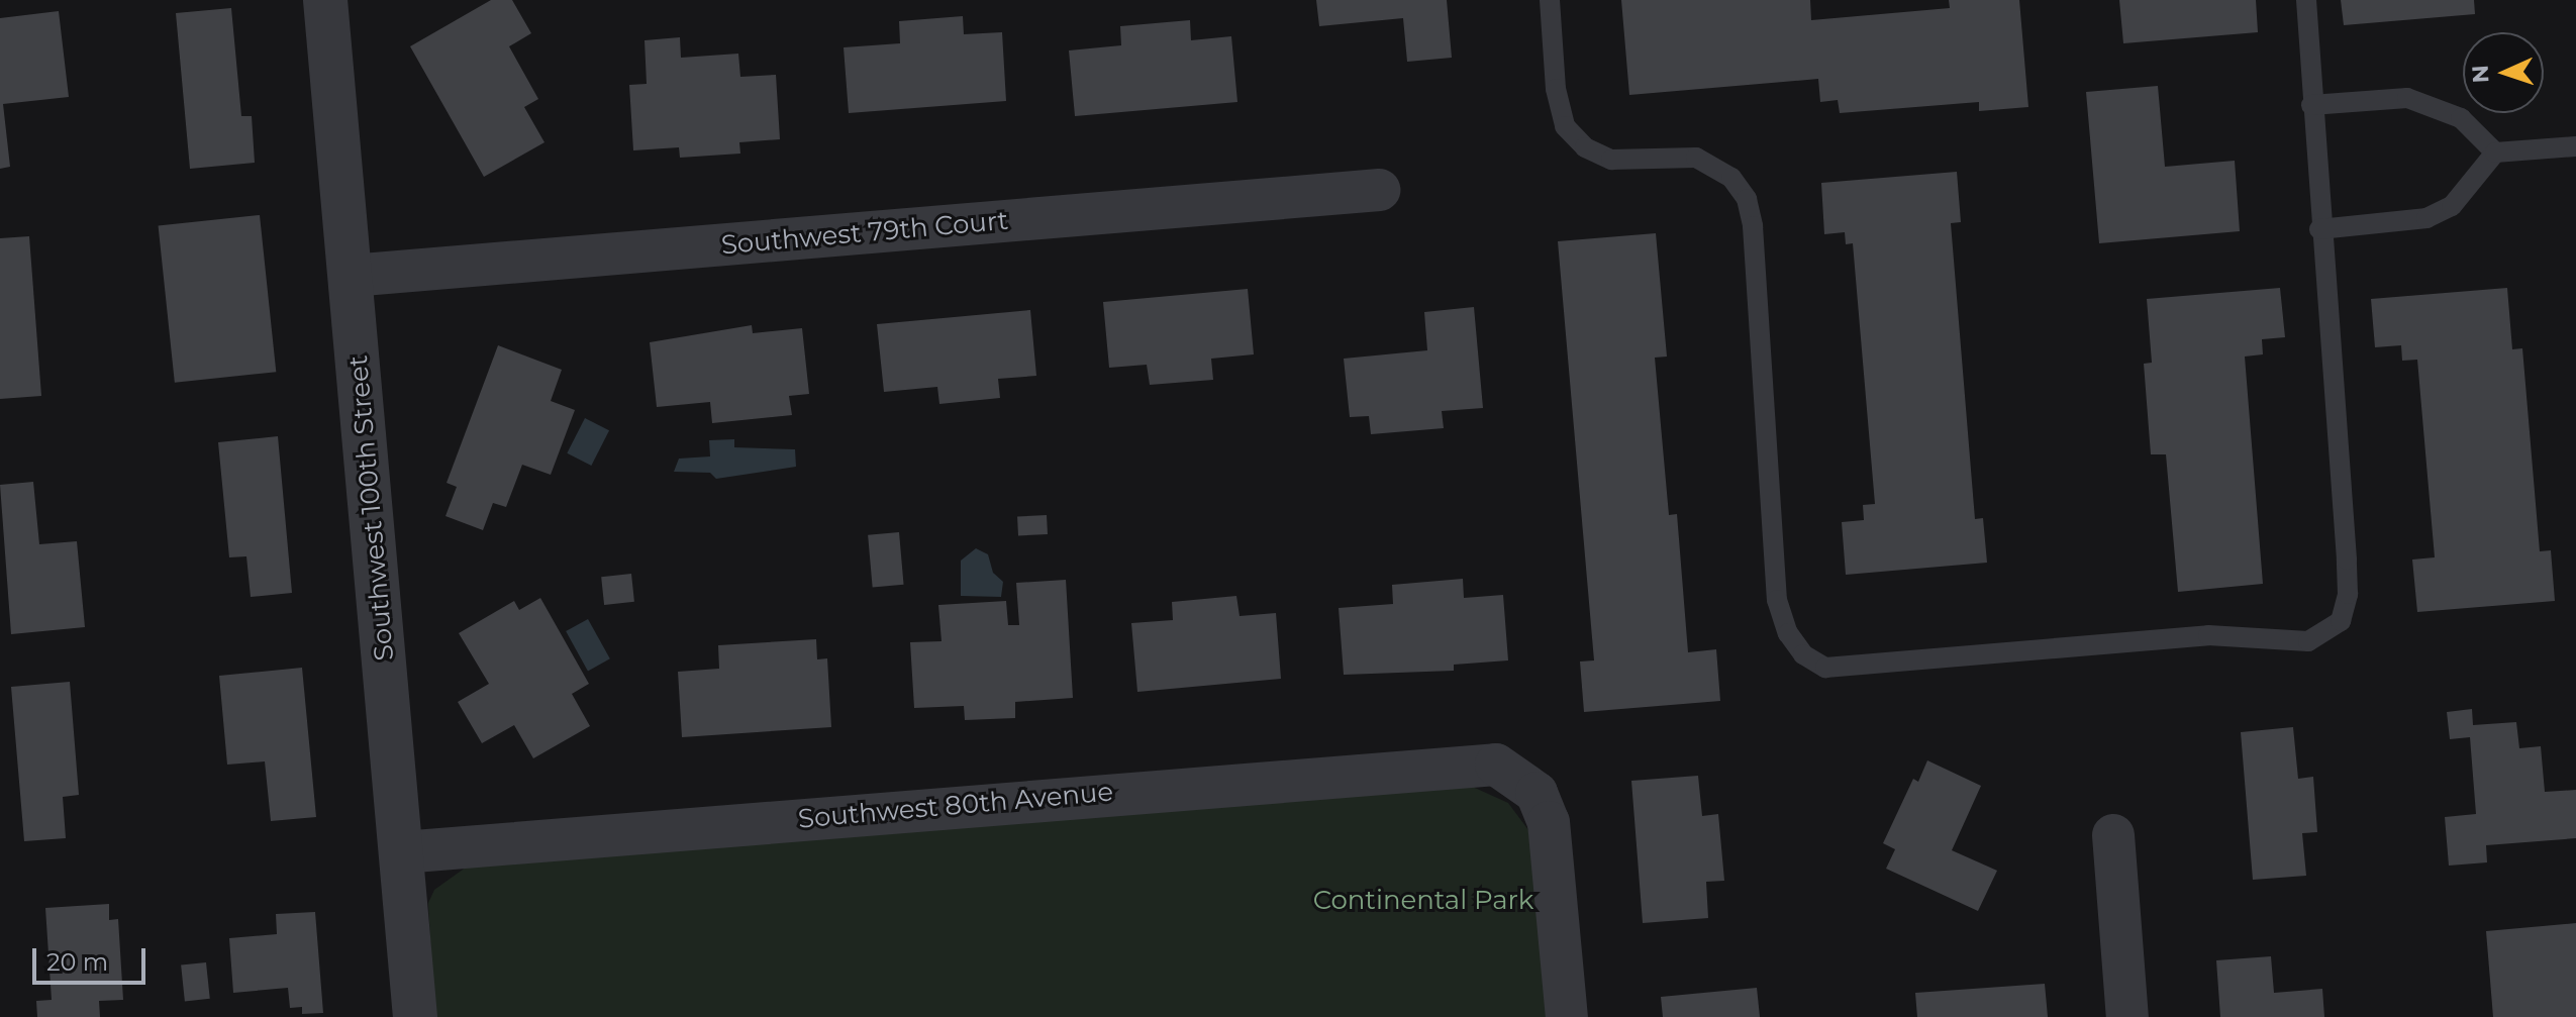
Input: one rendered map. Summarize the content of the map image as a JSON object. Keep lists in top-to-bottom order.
{
  "streets": {
    "street": ["Southwest 79th Court", "Southwest 100th Street", "Southwest 80th Avenue"]
  },
  "crossings": [
    ["Southwest 79th Court", "Southwest 100th Street"],
    ["Southwest 100th Street", "Southwest 80th Avenue"]
  ],
  "parks": ["Continental Park"],
  "scale_bar": "20 m",
  "north": "left"
}
